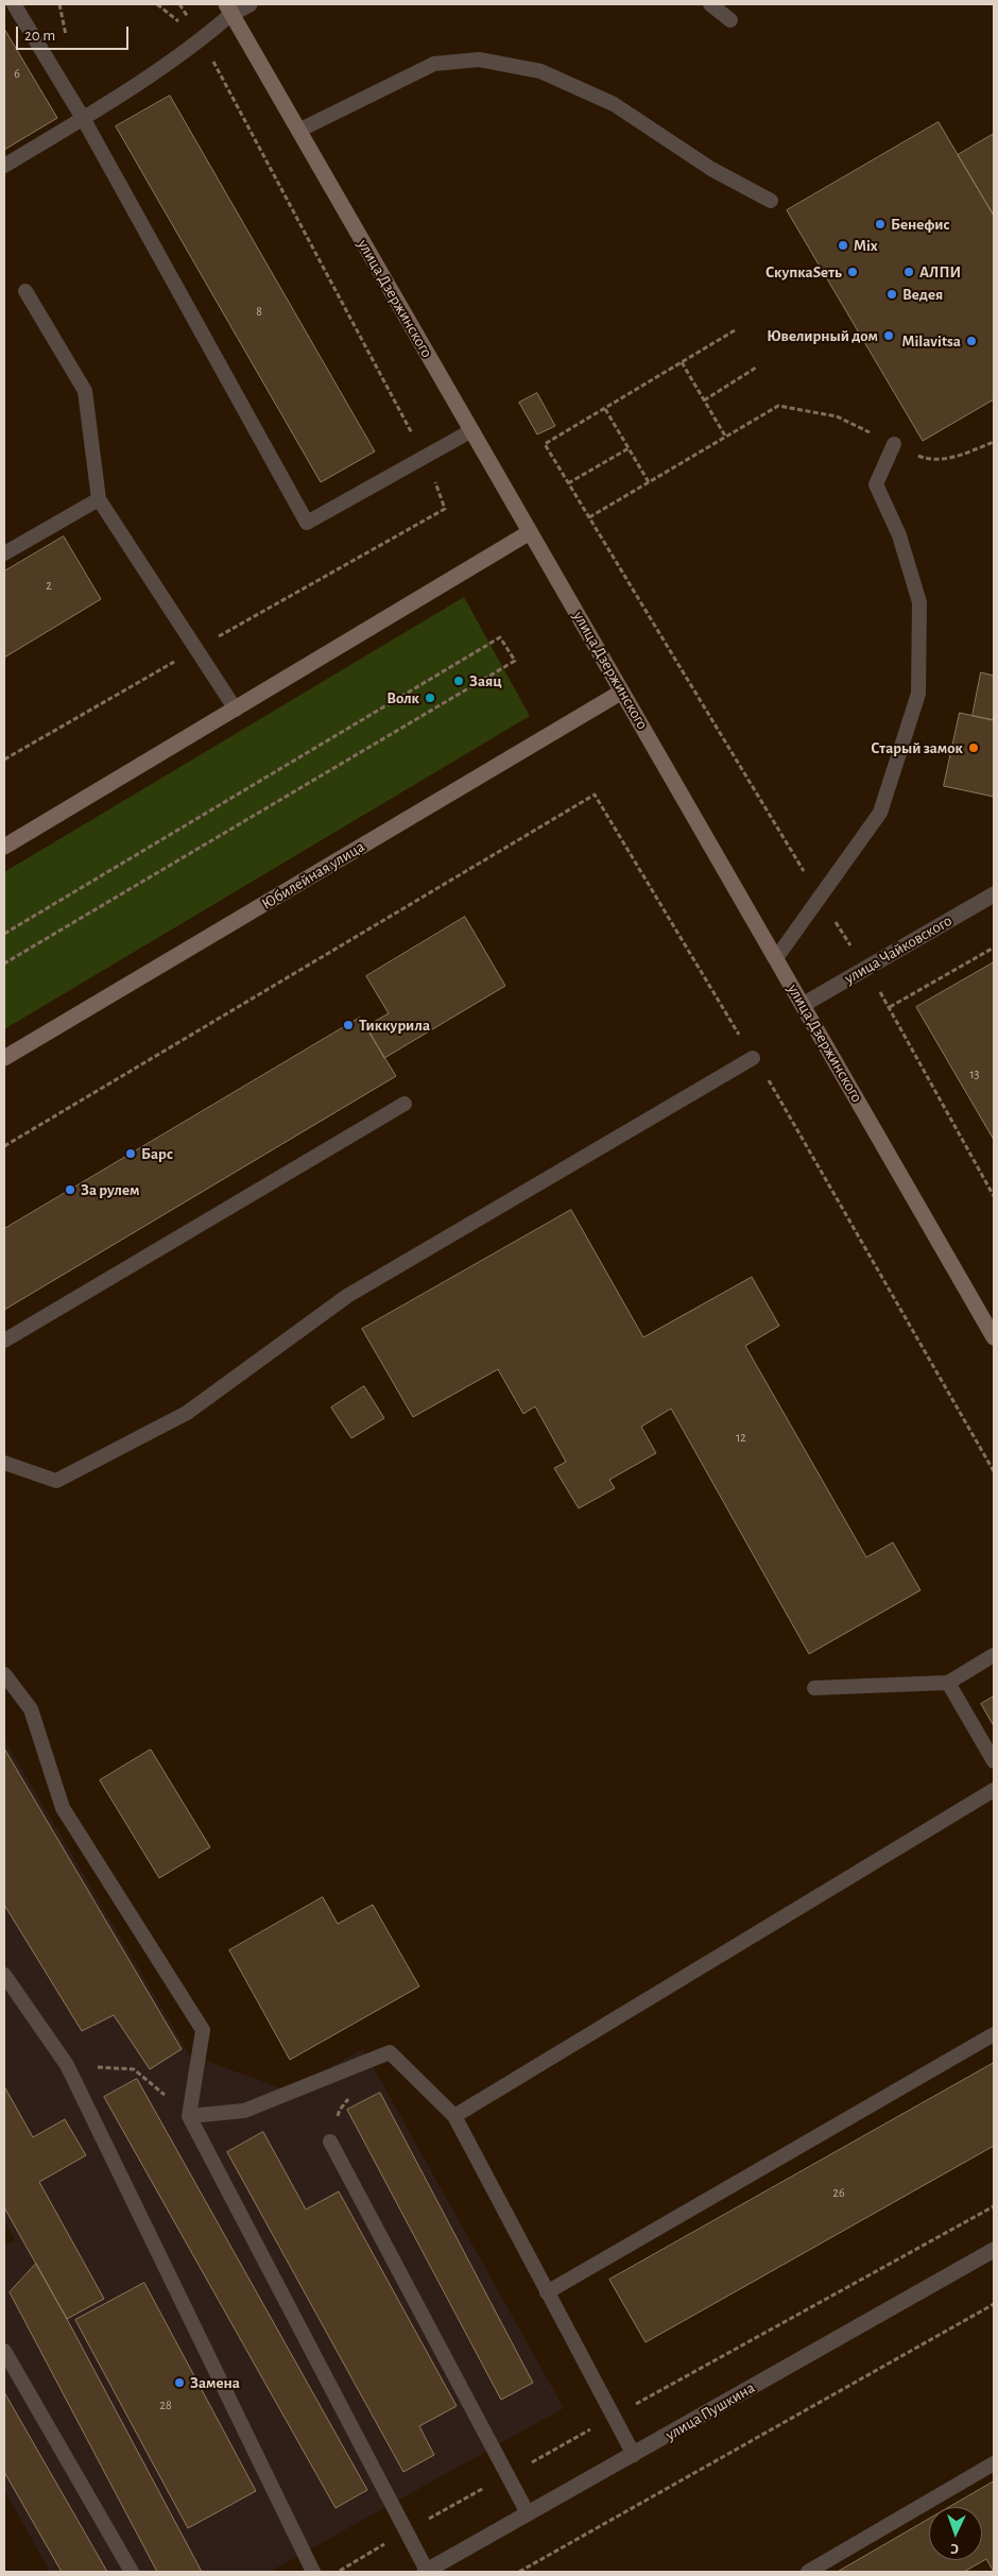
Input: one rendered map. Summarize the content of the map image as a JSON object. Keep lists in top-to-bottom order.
{
  "streets": {
    "main road": ["улица Дзержинского", "Юбилейная улица"],
    "street": ["улица Чайковского", "улица Пушкина"]
  },
  "crossings": [
    ["улица Дзержинского", "Юбилейная улица"],
    ["улица Дзержинского", "улица Чайковского"]
  ],
  "places": [
    "Бенефис",
    "Mix",
    "СкупкаSеть",
    "АЛПИ",
    "Ведея",
    "Ювелирный дом",
    "Milavitsa",
    "Заяц",
    "Волк",
    "Старый замок",
    "Тиккурила",
    "Барс",
    "За рулем",
    "Замена"
  ],
  "house_numbers": [
    "6",
    "8",
    "2",
    "13",
    "12",
    "26",
    "28"
  ],
  "scale_bar": "20 m",
  "north": "bottom"
}
